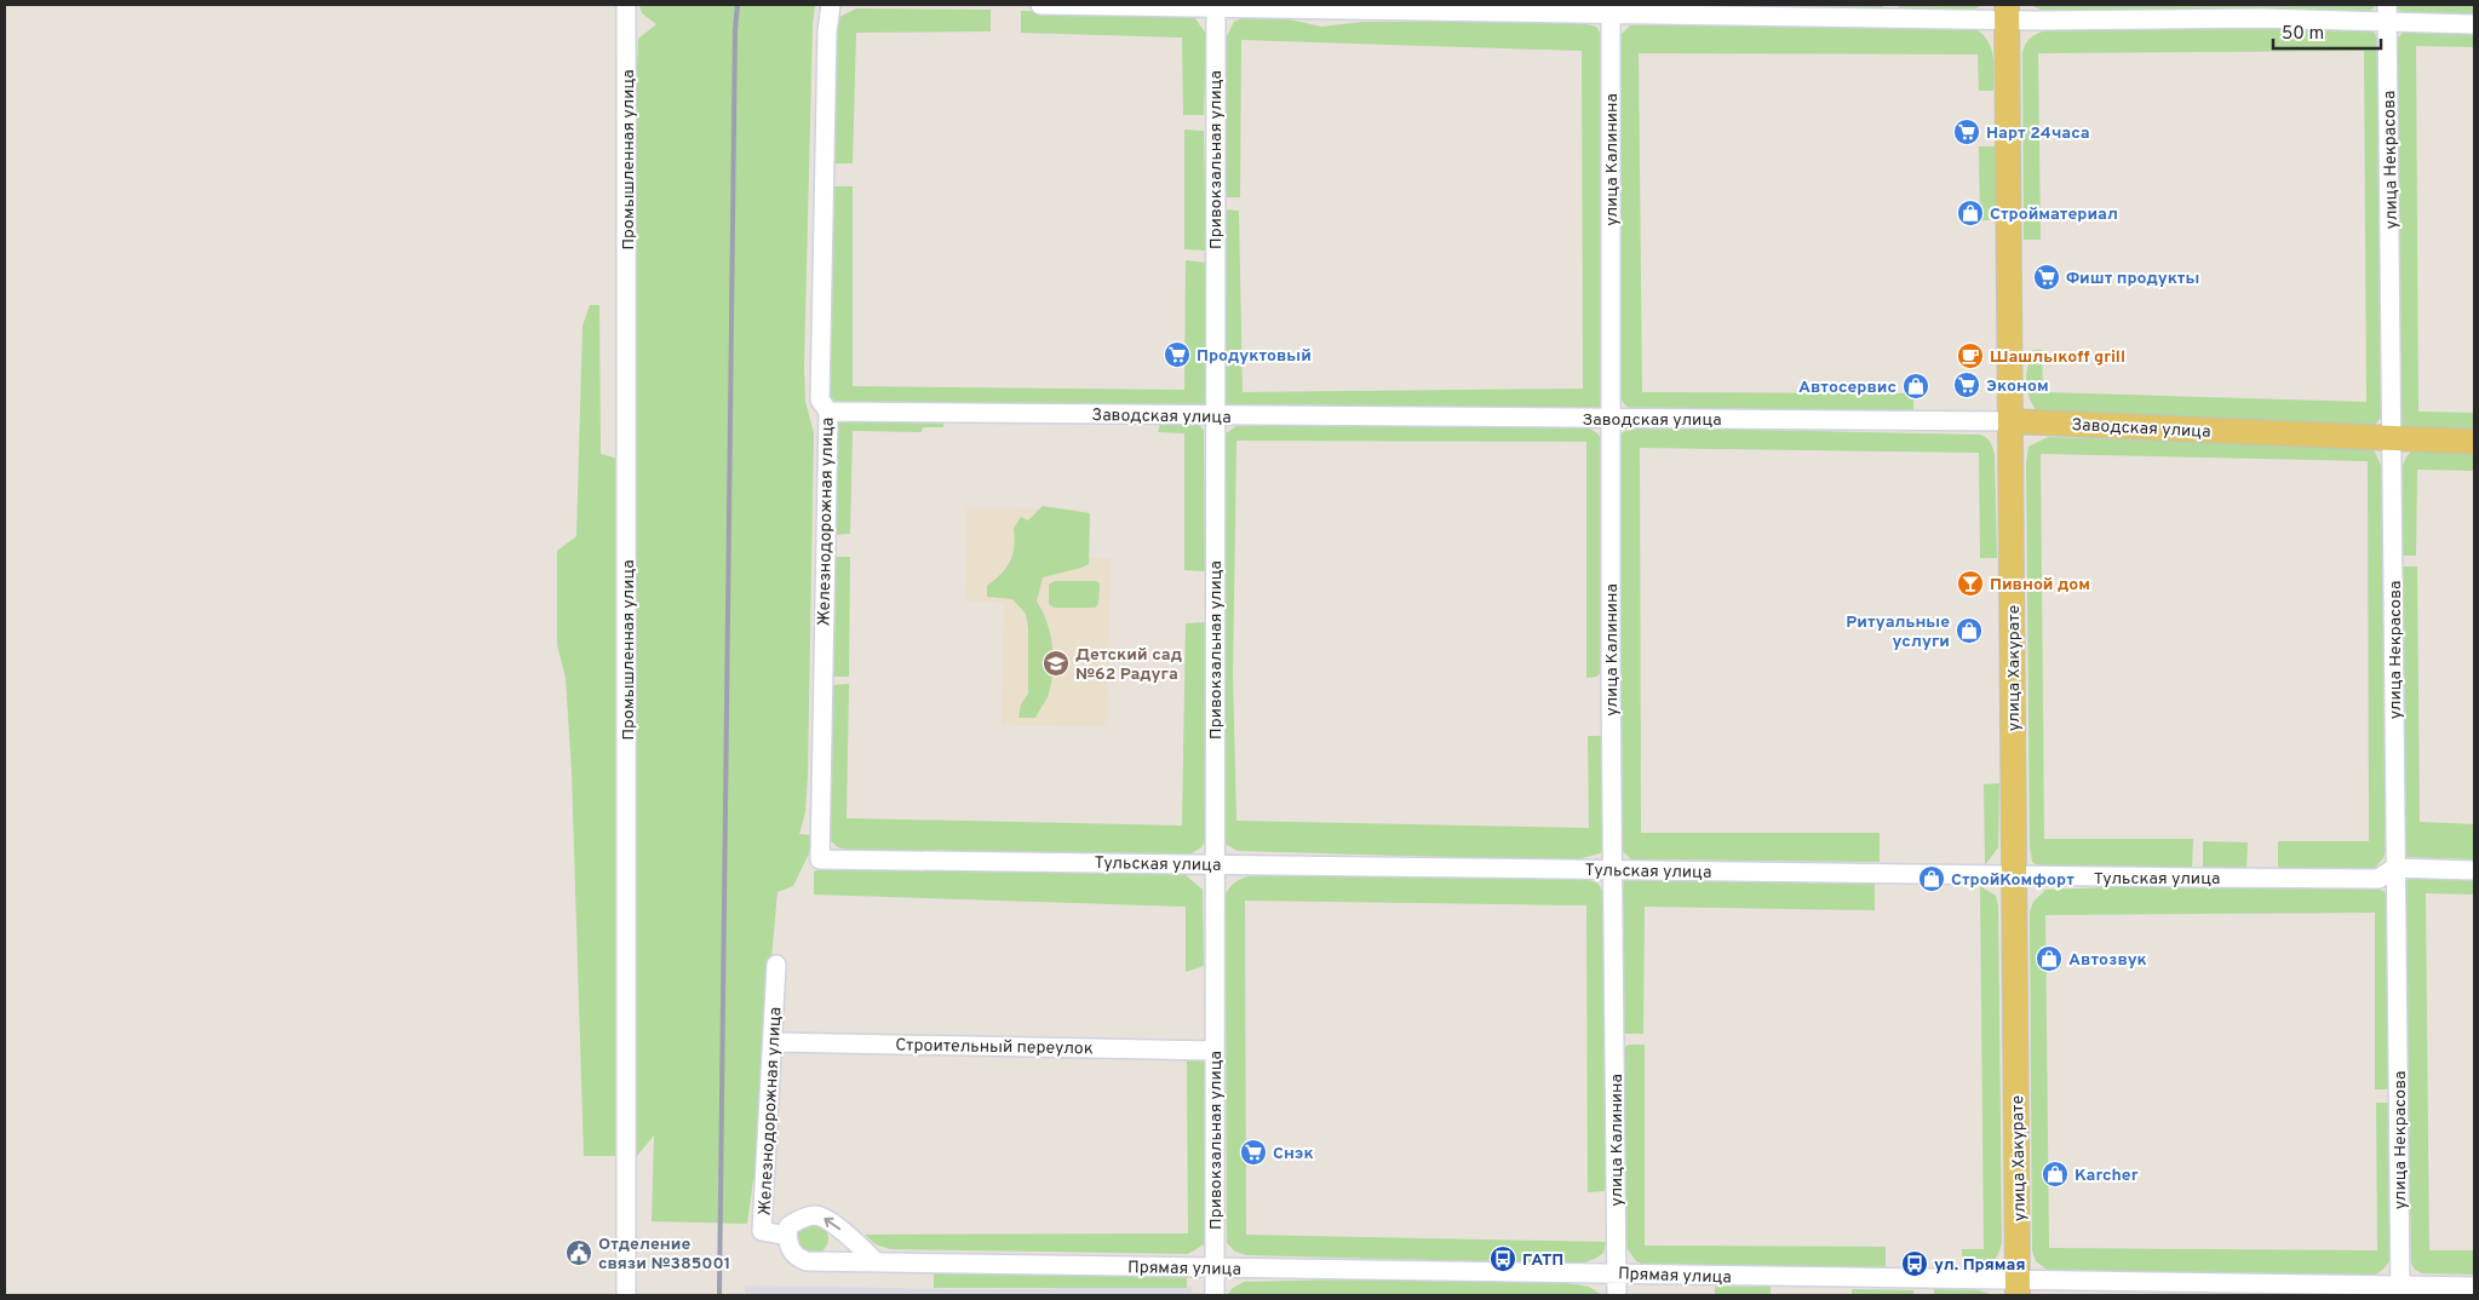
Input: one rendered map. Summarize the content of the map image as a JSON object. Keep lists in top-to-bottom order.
{
  "streets": {
    "main road": ["Заводская улица", "улица Хакурате"],
    "street": [
      "Промышленная улица",
      "Привокзальная улица",
      "улица Калинина",
      "улица Некрасова",
      "Железнодорожная улица",
      "Тульская улица",
      "Строительный переулок",
      "Прямая улица"
    ]
  },
  "crossings": [
    ["Привокзальная улица", "Заводская улица"],
    ["Привокзальная улица", "Тульская улица"],
    ["Привокзальная улица", "Строительный переулок"],
    ["Привокзальная улица", "Прямая улица"],
    ["улица Калинина", "Заводская улица"],
    ["улица Калинина", "Тульская улица"],
    ["улица Калинина", "Прямая улица"],
    ["улица Некрасова", "Заводская улица"],
    ["улица Некрасова", "Тульская улица"],
    ["улица Некрасова", "Прямая улица"],
    ["Заводская улица", "Железнодорожная улица"],
    ["Заводская улица", "улица Хакурате"],
    ["Железнодорожная улица", "Тульская улица"],
    ["Железнодорожная улица", "Строительный переулок"],
    ["Железнодорожная улица", "Прямая улица"],
    ["улица Хакурате", "Тульская улица"],
    ["улица Хакурате", "Прямая улица"]
  ],
  "places": {
    "supermarket": [
      "Нарт 24часа",
      "Фишт продукты",
      "Продуктовый",
      "Эконом",
      "Снэк"
    ],
    "shop": [
      "Стройматериал",
      "Автосервис",
      "Ритуальные услуги",
      "СтройКомфорт",
      "Автозвук",
      "Karcher"
    ],
    "cafe": ["Шашлыкоff grill"],
    "bar": ["Пивной дом"],
    "school or university": ["Детский сад №62 Радуга"],
    "public building": ["Отделение связи №385001"],
    "bus stop": ["ГАТП", "ул. Прямая"]
  },
  "scale_bar": "50 m"
}
